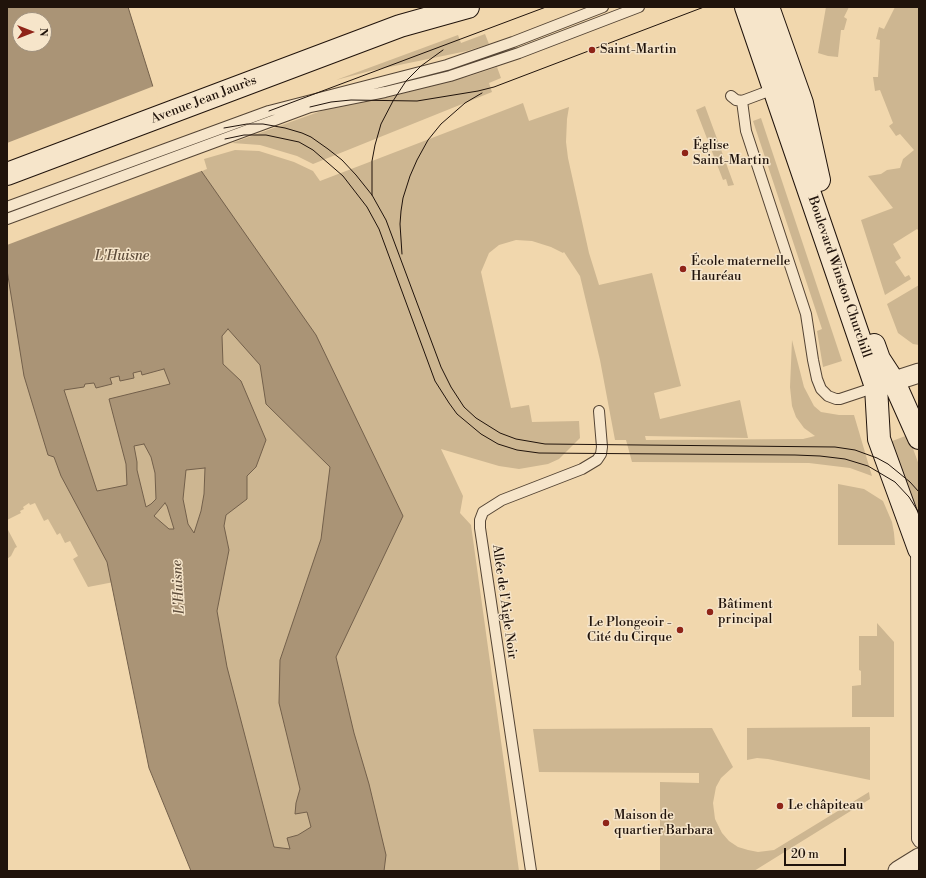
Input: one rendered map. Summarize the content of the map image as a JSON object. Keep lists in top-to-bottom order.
{
  "streets": {
    "street": ["Avenue Jean Jaurès", "Boulevard Winston Churchill"],
    "lane": ["Allée de l'Aigle Noir"]
  },
  "water": ["L'Huisne"],
  "places": [
    "Saint-Martin",
    "Église Saint-Martin",
    "École maternelle Hauréau",
    "Bâtiment principal",
    "Le Plongeoir - Cité du Cirque",
    "Le châpiteau",
    "Maison de quartier Barbara"
  ],
  "scale_bar": "20 m",
  "north": "right"
}
